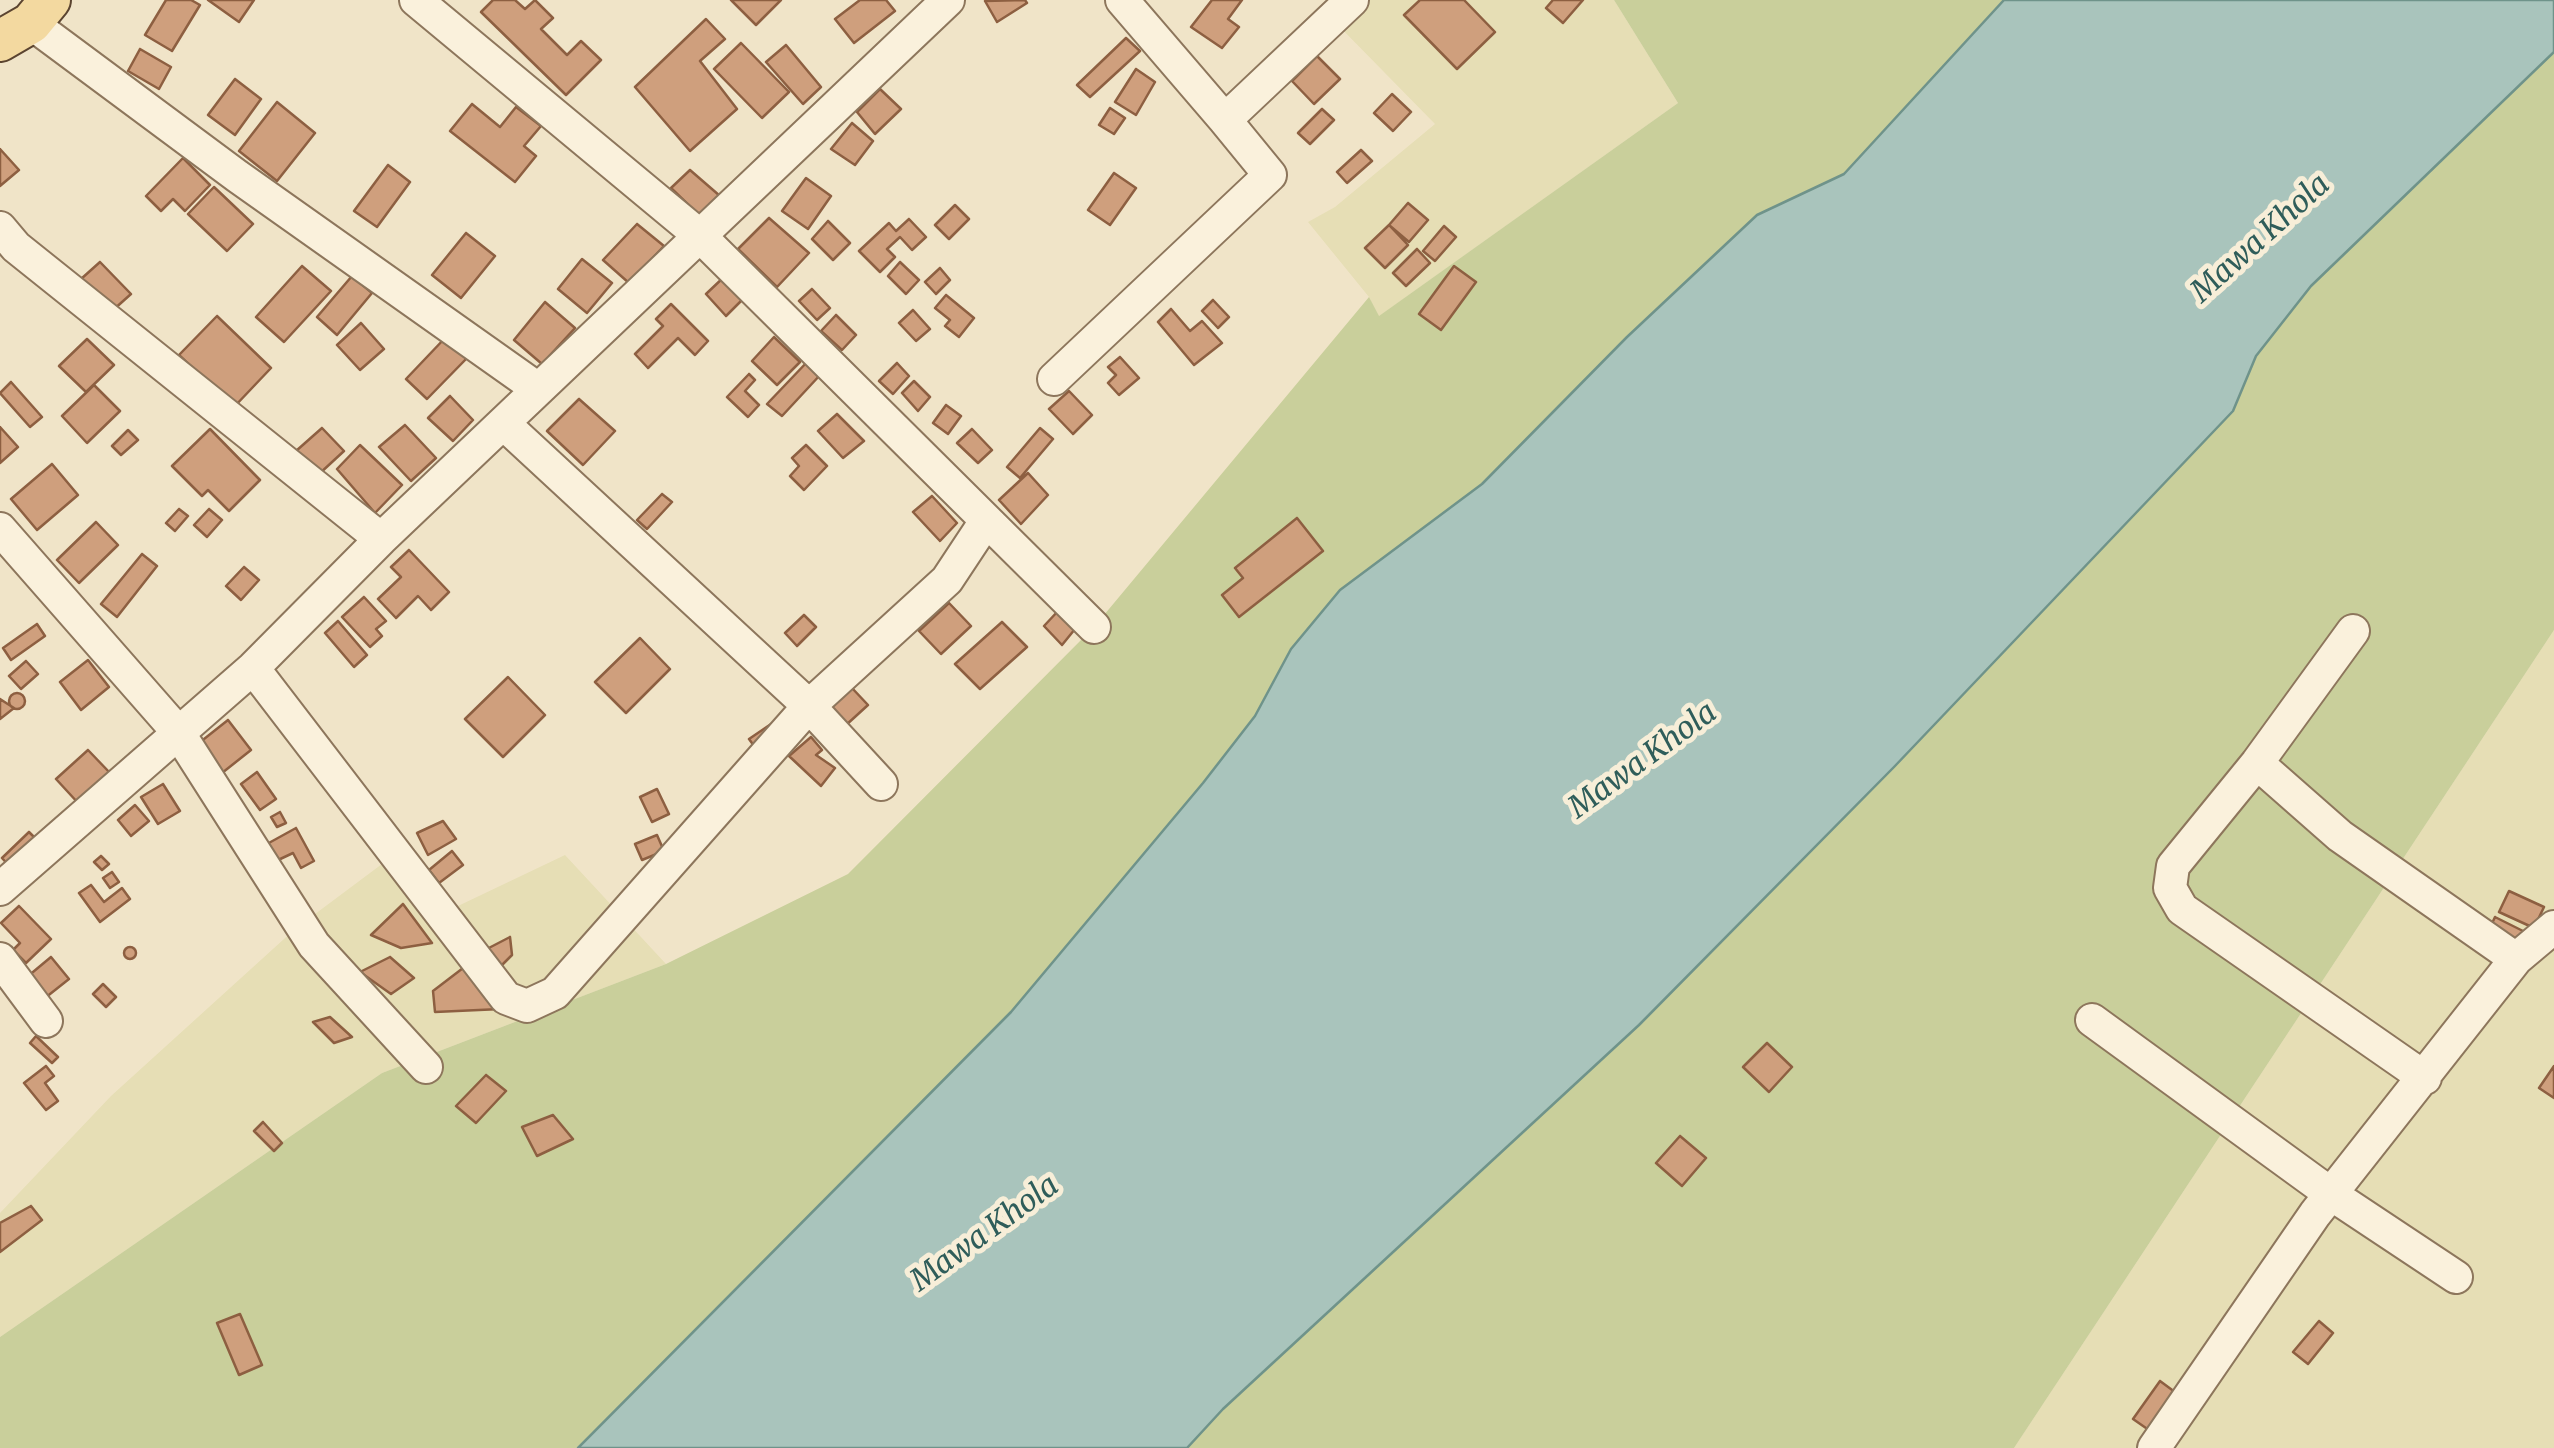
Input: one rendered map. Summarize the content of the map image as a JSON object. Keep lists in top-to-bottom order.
{
  "water": ["Mawa Khola"]
}
